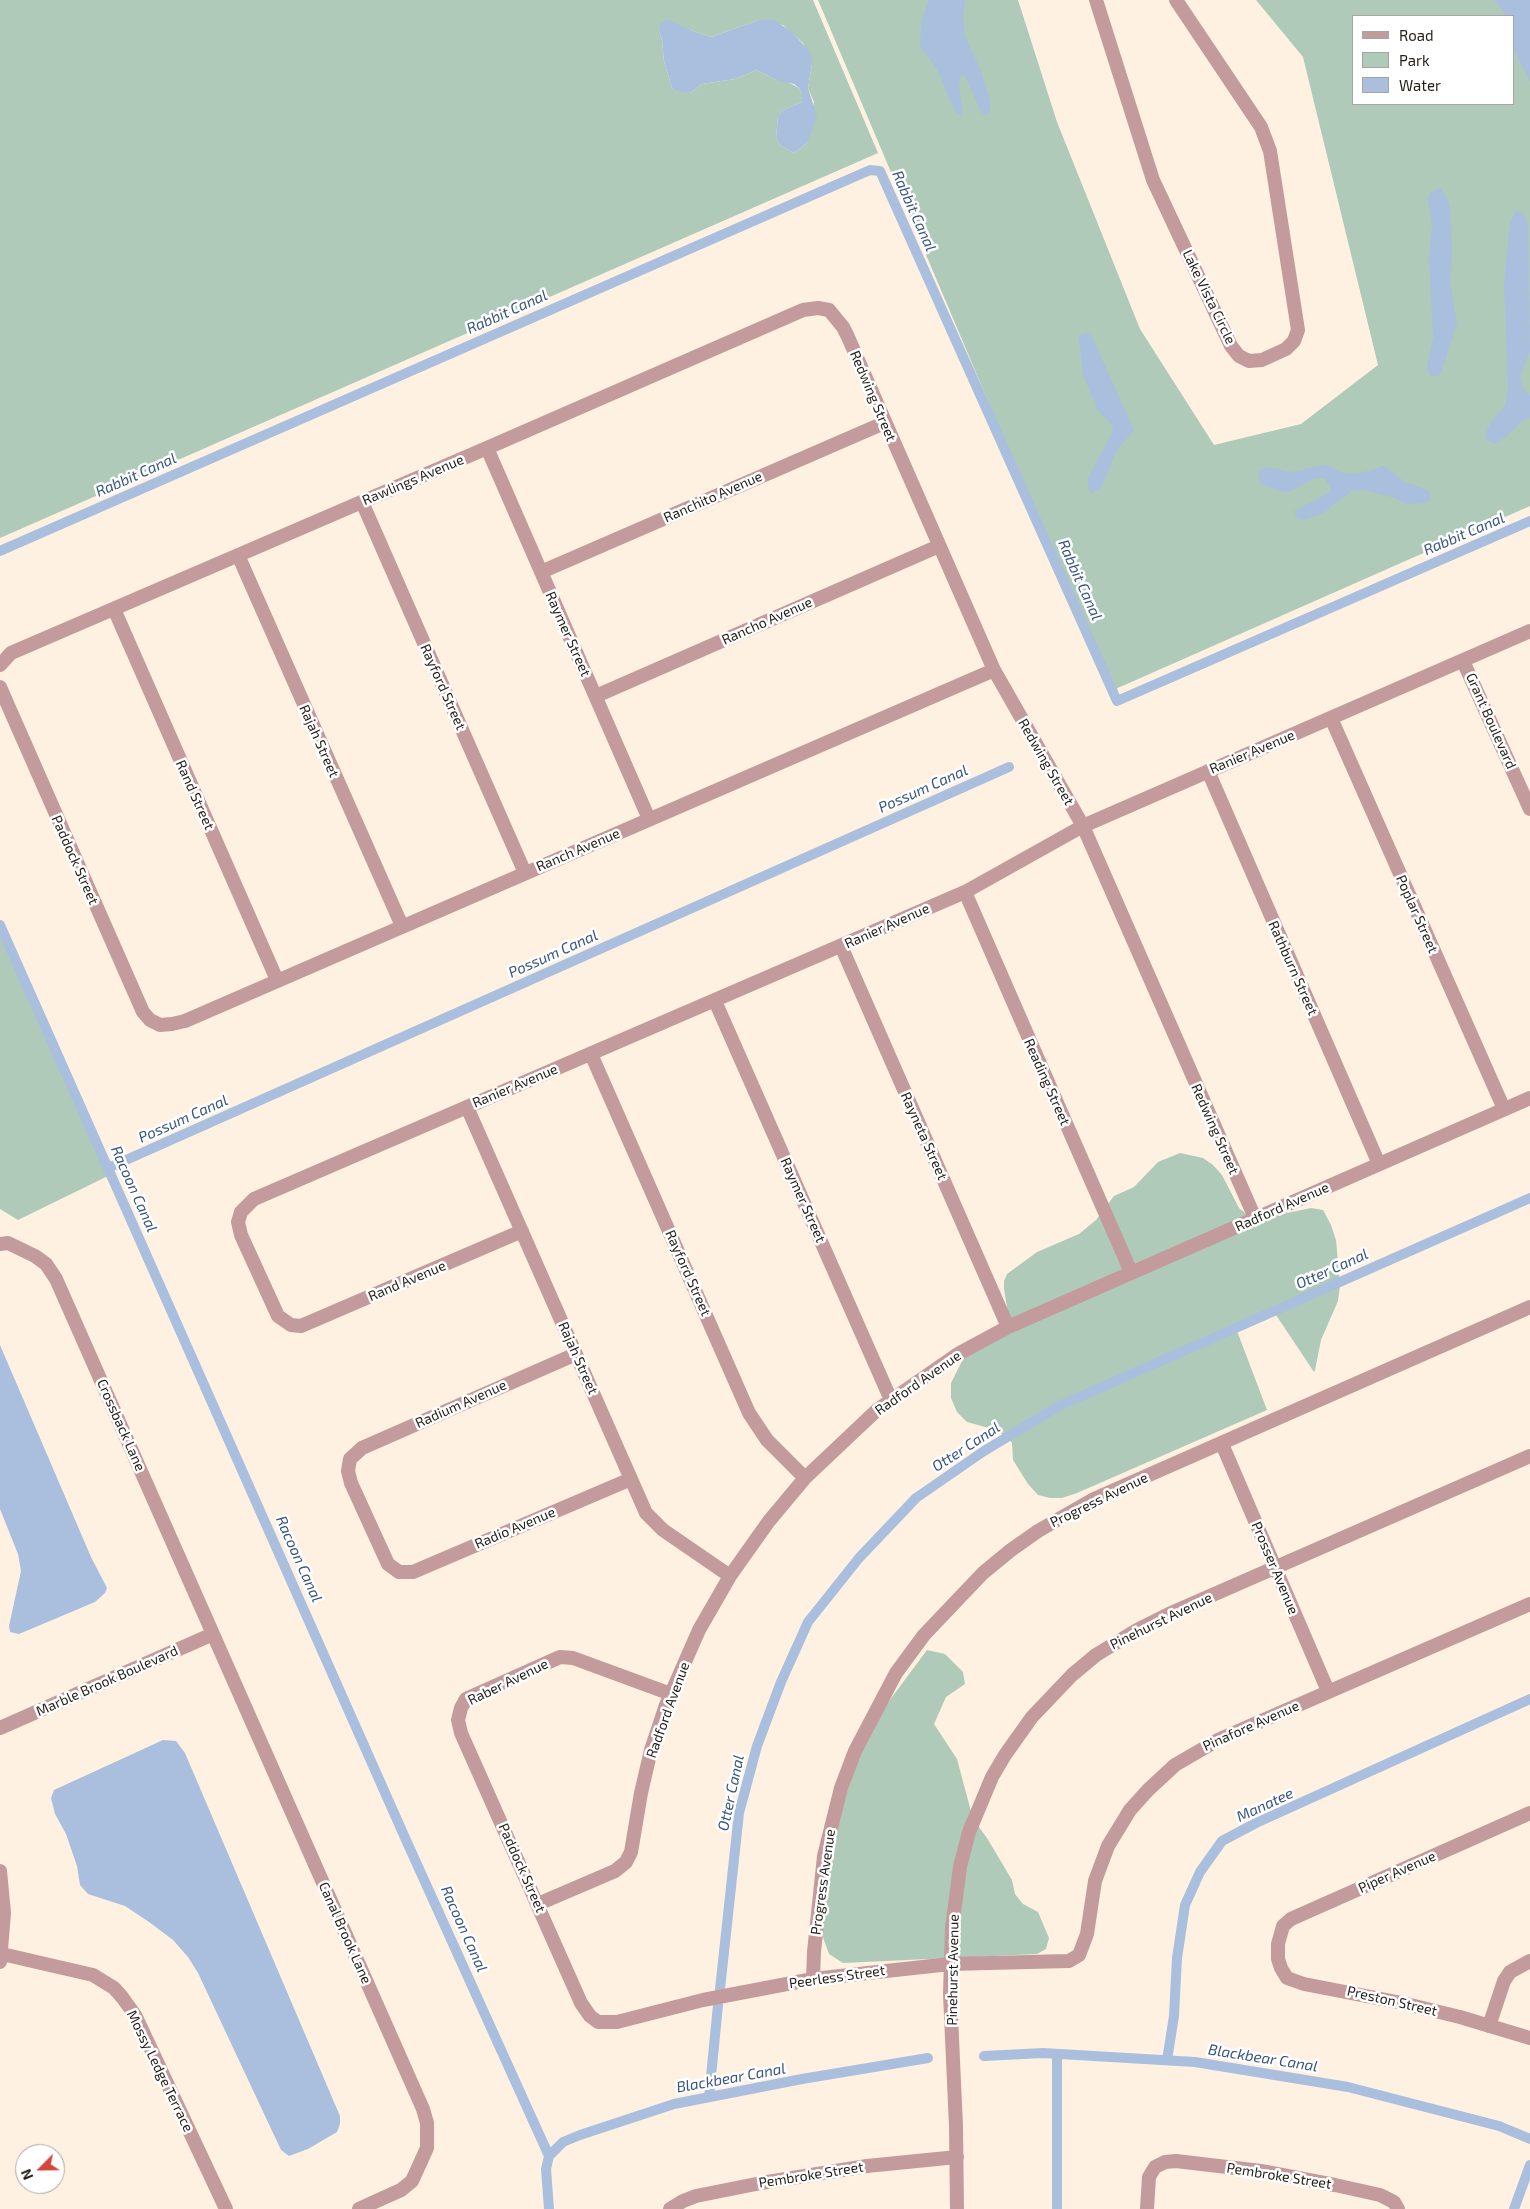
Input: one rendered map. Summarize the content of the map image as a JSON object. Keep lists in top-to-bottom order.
{
  "streets": {
    "street": [
      "Lake Vista Circle",
      "Redwing Street",
      "Rawlings Avenue",
      "Ranchito Avenue",
      "Rancho Avenue",
      "Raymer Street",
      "Rayford Street",
      "Grant Boulevard",
      "Rajah Street",
      "Ranier Avenue",
      "Rand Street",
      "Ranch Avenue",
      "Paddock Street",
      "Poplar Street",
      "Rathburn Street",
      "Reading Street",
      "Rayneta Street",
      "Radford Avenue",
      "Rand Avenue",
      "Radium Avenue",
      "Crossback Lane",
      "Progress Avenue",
      "Radio Avenue",
      "Prosser Avenue",
      "Pinehurst Avenue",
      "Marble Brook Boulevard",
      "Raber Avenue",
      "Pinafore Avenue",
      "Piper Avenue",
      "Canal Brook Lane",
      "Peerless Street",
      "Preston Street",
      "Mossy Ledge Terrace",
      "Pembroke Street"
    ]
  },
  "crossings": [
    ["Redwing Street", "Rawlings Avenue"],
    ["Redwing Street", "Ranchito Avenue"],
    ["Redwing Street", "Rancho Avenue"],
    ["Redwing Street", "Ranier Avenue"],
    ["Redwing Street", "Ranch Avenue"],
    ["Redwing Street", "Radford Avenue"],
    ["Rawlings Avenue", "Raymer Street"],
    ["Rawlings Avenue", "Rayford Street"],
    ["Rawlings Avenue", "Rajah Street"],
    ["Rawlings Avenue", "Rand Street"],
    ["Ranchito Avenue", "Raymer Street"],
    ["Rancho Avenue", "Raymer Street"],
    ["Raymer Street", "Ranier Avenue"],
    ["Raymer Street", "Ranch Avenue"],
    ["Raymer Street", "Radford Avenue"],
    ["Rayford Street", "Ranier Avenue"],
    ["Rayford Street", "Ranch Avenue"],
    ["Rayford Street", "Radford Avenue"],
    ["Grant Boulevard", "Ranier Avenue"],
    ["Rajah Street", "Ranier Avenue"],
    ["Rajah Street", "Ranch Avenue"],
    ["Rajah Street", "Radford Avenue"],
    ["Rajah Street", "Rand Avenue"],
    ["Rajah Street", "Radium Avenue"],
    ["Rajah Street", "Radio Avenue"],
    ["Ranier Avenue", "Poplar Street"],
    ["Ranier Avenue", "Rathburn Street"],
    ["Ranier Avenue", "Reading Street"],
    ["Ranier Avenue", "Rayneta Street"],
    ["Ranier Avenue", "Rand Avenue"],
    ["Rand Street", "Ranch Avenue"],
    ["Ranch Avenue", "Paddock Street"],
    ["Paddock Street", "Radford Avenue"],
    ["Paddock Street", "Raber Avenue"],
    ["Paddock Street", "Peerless Street"],
    ["Poplar Street", "Radford Avenue"],
    ["Rathburn Street", "Radford Avenue"],
    ["Reading Street", "Radford Avenue"],
    ["Rayneta Street", "Radford Avenue"],
    ["Radford Avenue", "Raber Avenue"],
    ["Radium Avenue", "Radio Avenue"],
    ["Crossback Lane", "Marble Brook Boulevard"],
    ["Crossback Lane", "Canal Brook Lane"],
    ["Progress Avenue", "Prosser Avenue"],
    ["Progress Avenue", "Peerless Street"],
    ["Prosser Avenue", "Pinehurst Avenue"],
    ["Prosser Avenue", "Pinafore Avenue"],
    ["Pinehurst Avenue", "Peerless Street"],
    ["Pinehurst Avenue", "Pembroke Street"],
    ["Marble Brook Boulevard", "Canal Brook Lane"],
    ["Pinafore Avenue", "Peerless Street"],
    ["Piper Avenue", "Preston Street"]
  ],
  "water": [
    "Rabbit Canal",
    "Possum Canal",
    "Racoon Canal",
    "Otter Canal",
    "Manatee",
    "Blackbear Canal"
  ],
  "legend": ["Road", "Park", "Water"],
  "north": "bottom left"
}
